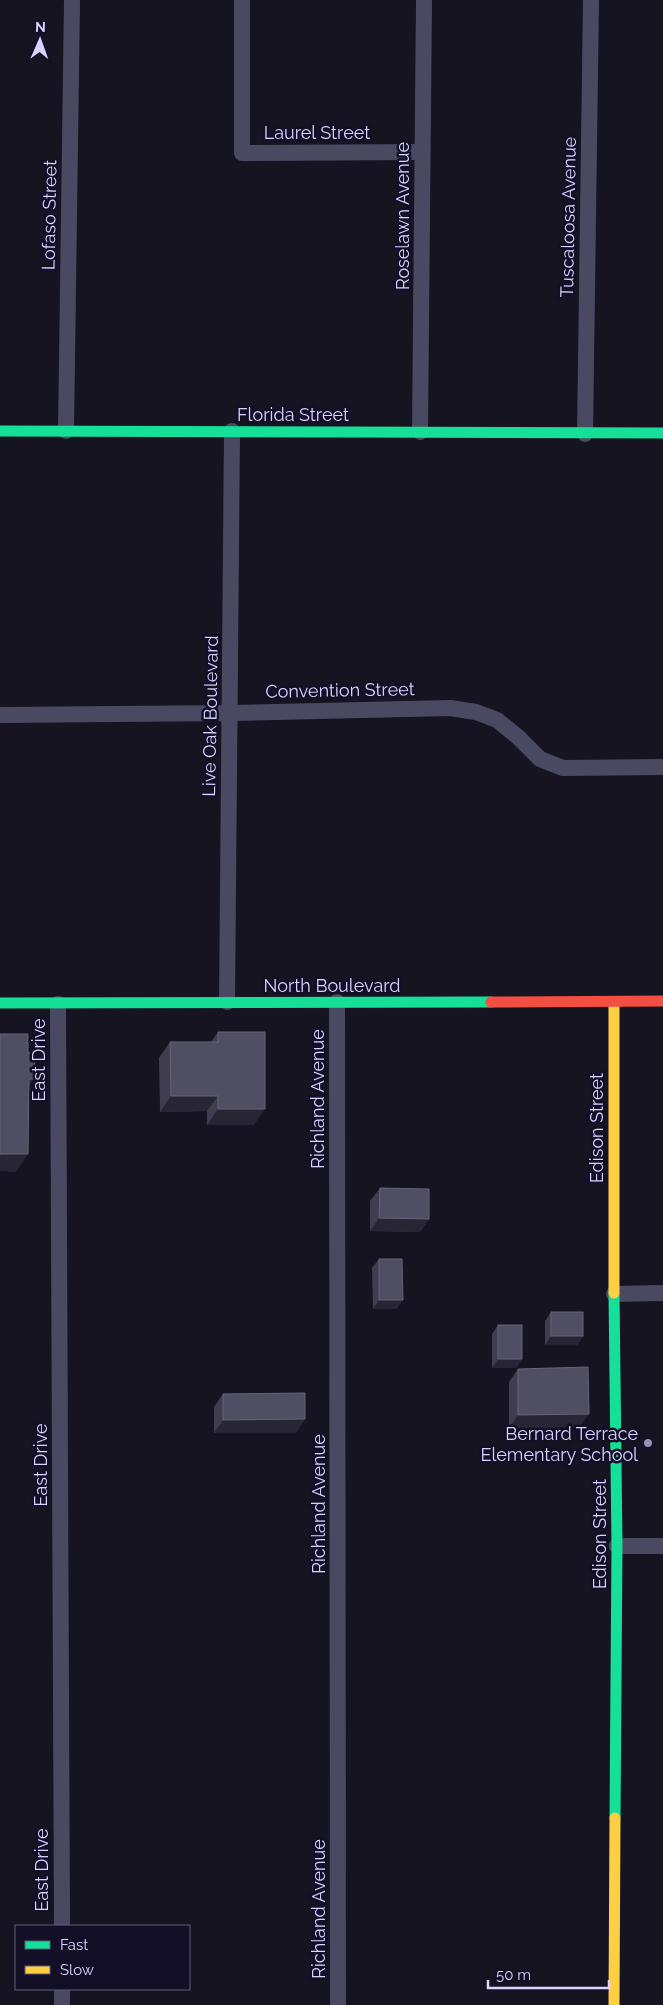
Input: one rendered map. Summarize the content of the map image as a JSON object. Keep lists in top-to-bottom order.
{
  "streets": {
    "street": [
      "Laurel Street",
      "Lofaso Street",
      "Roselawn Avenue",
      "Tuscaloosa Avenue",
      "Florida Street",
      "Convention Street",
      "Live Oak Boulevard",
      "North Boulevard",
      "East Drive",
      "Richland Avenue",
      "Edison Street"
    ]
  },
  "crossings": [
    ["Laurel Street", "Roselawn Avenue"],
    ["Lofaso Street", "Florida Street"],
    ["Roselawn Avenue", "Florida Street"],
    ["Tuscaloosa Avenue", "Florida Street"],
    ["Florida Street", "Live Oak Boulevard"],
    ["Convention Street", "Live Oak Boulevard"],
    ["Live Oak Boulevard", "North Boulevard"],
    ["North Boulevard", "East Drive"],
    ["North Boulevard", "Richland Avenue"],
    ["North Boulevard", "Edison Street"]
  ],
  "places": ["Bernard Terrace Elementary School"],
  "legend": ["Fast", "Slow"],
  "scale_bar": "50 m",
  "north": "top"
}
